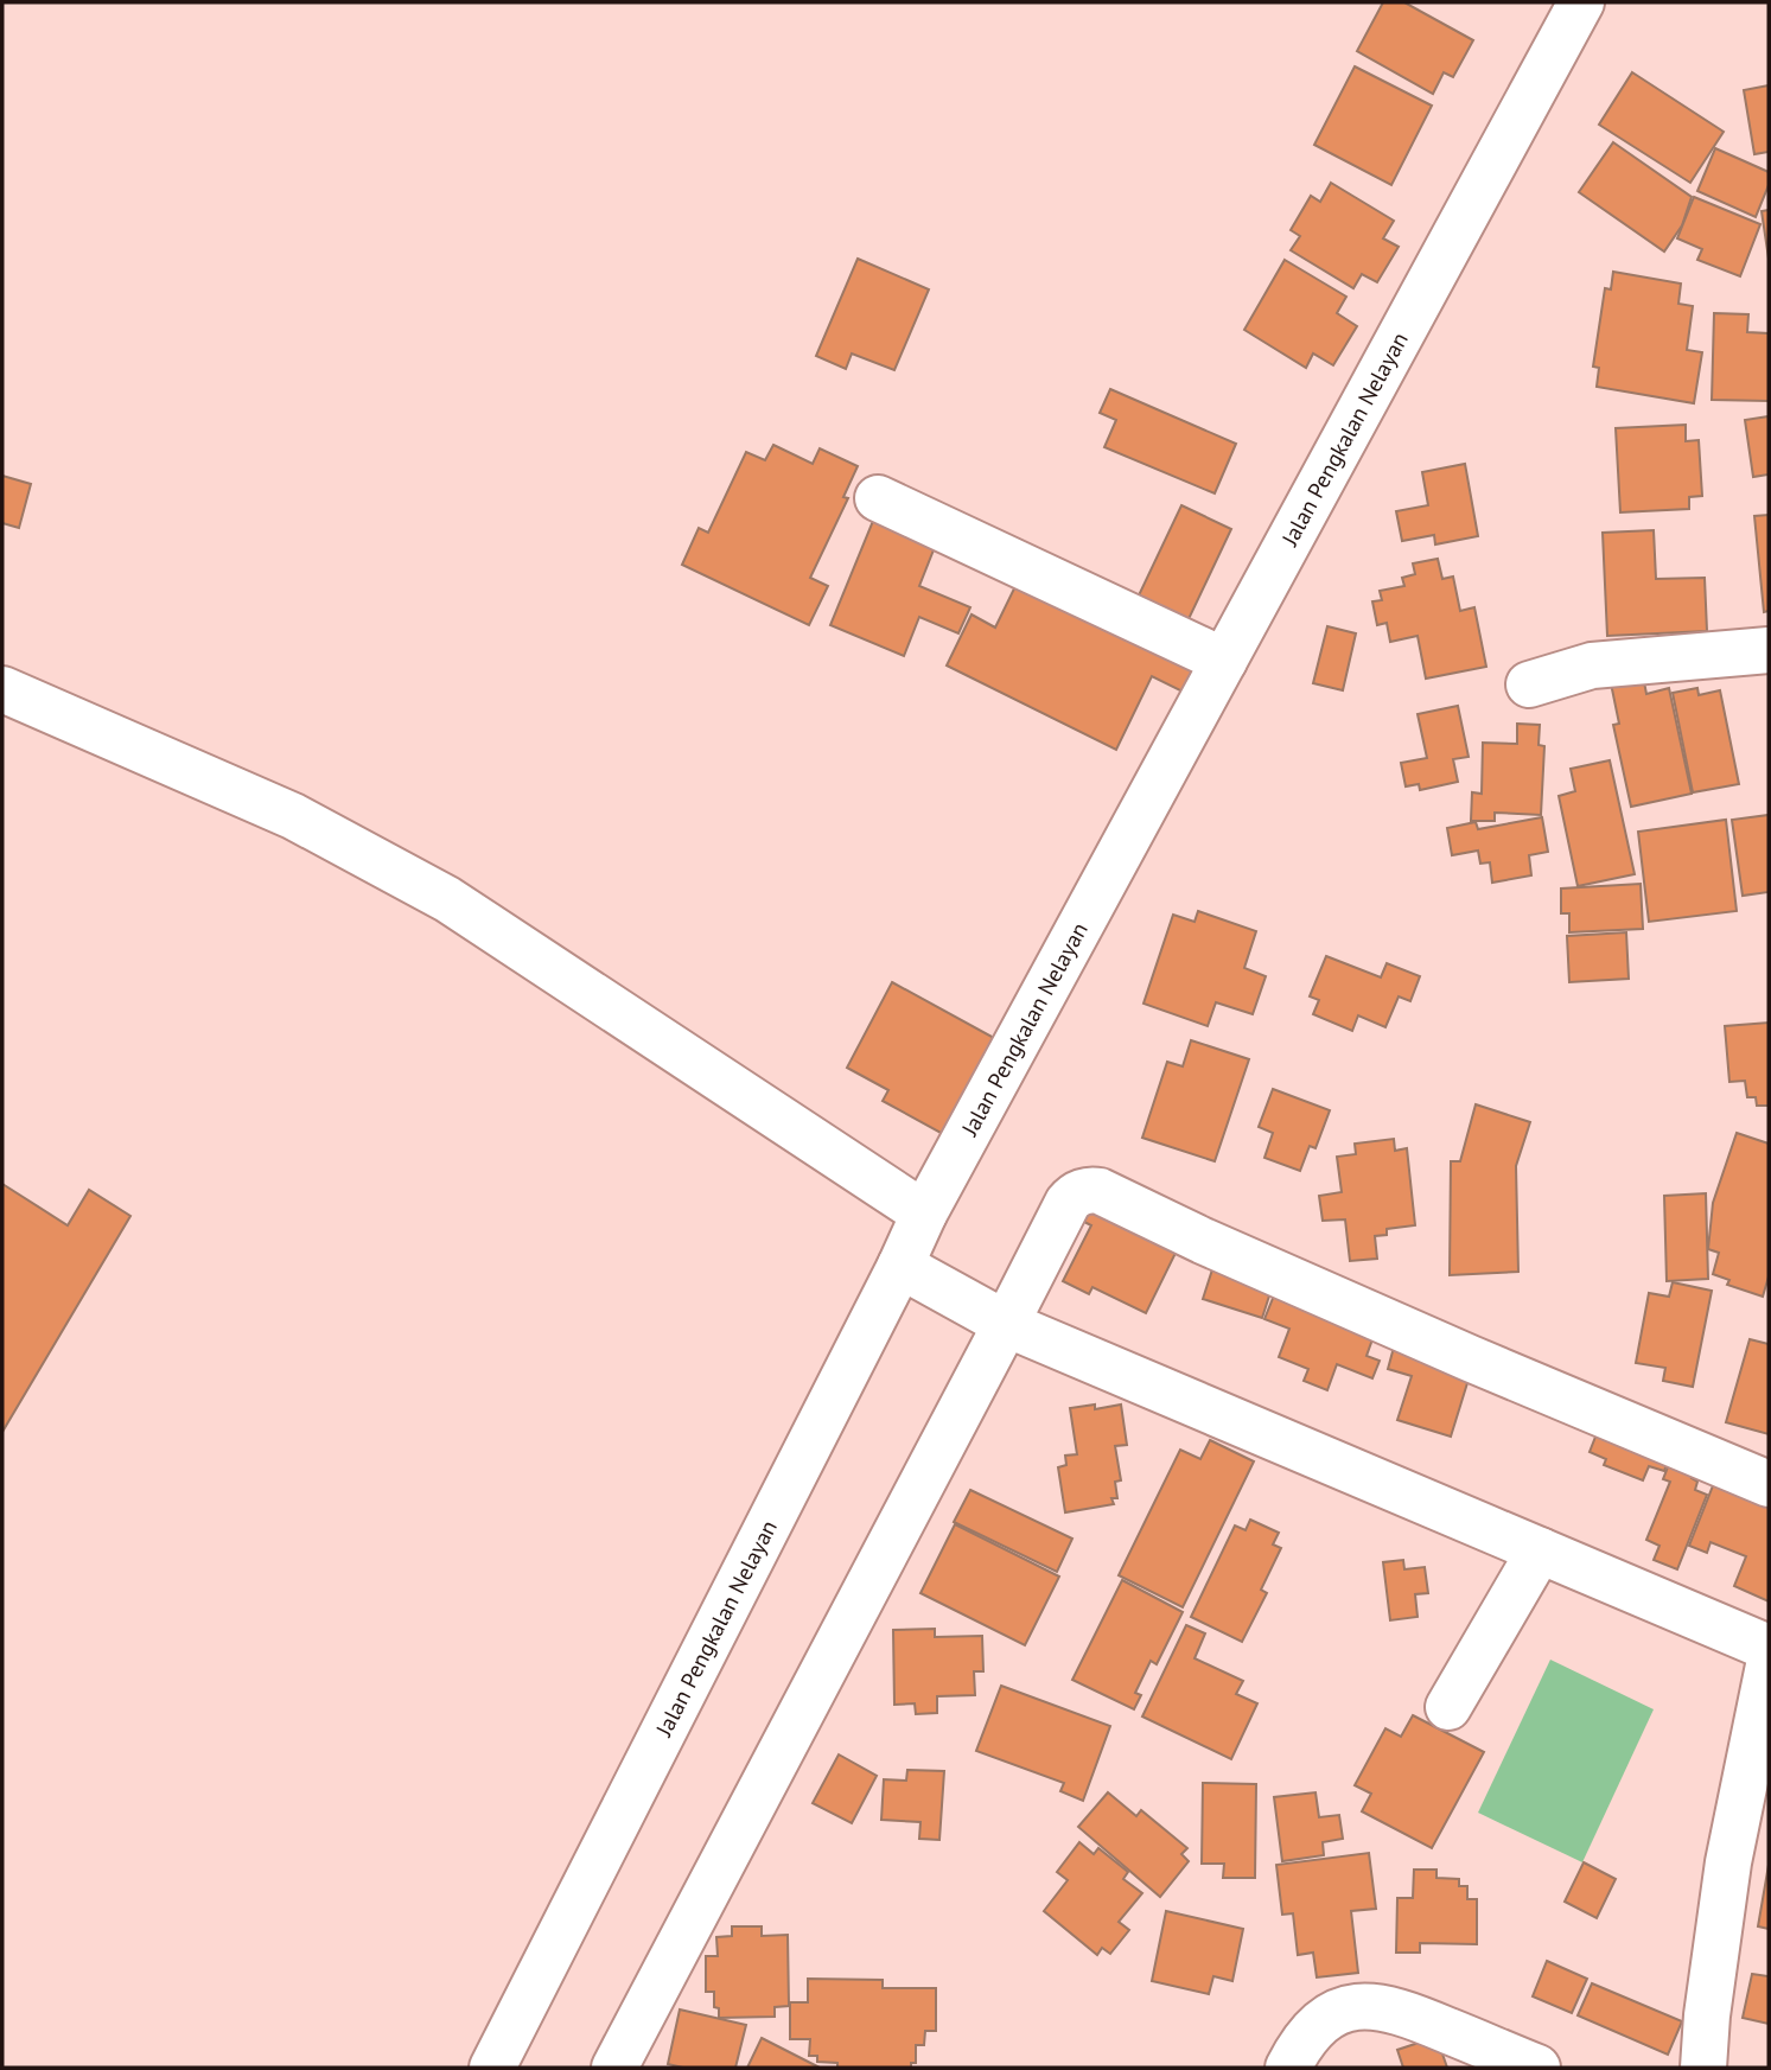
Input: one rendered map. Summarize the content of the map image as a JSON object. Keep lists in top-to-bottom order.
{
  "streets": {
    "street": ["Jalan Pengkalan Nelayan"]
  }
}
